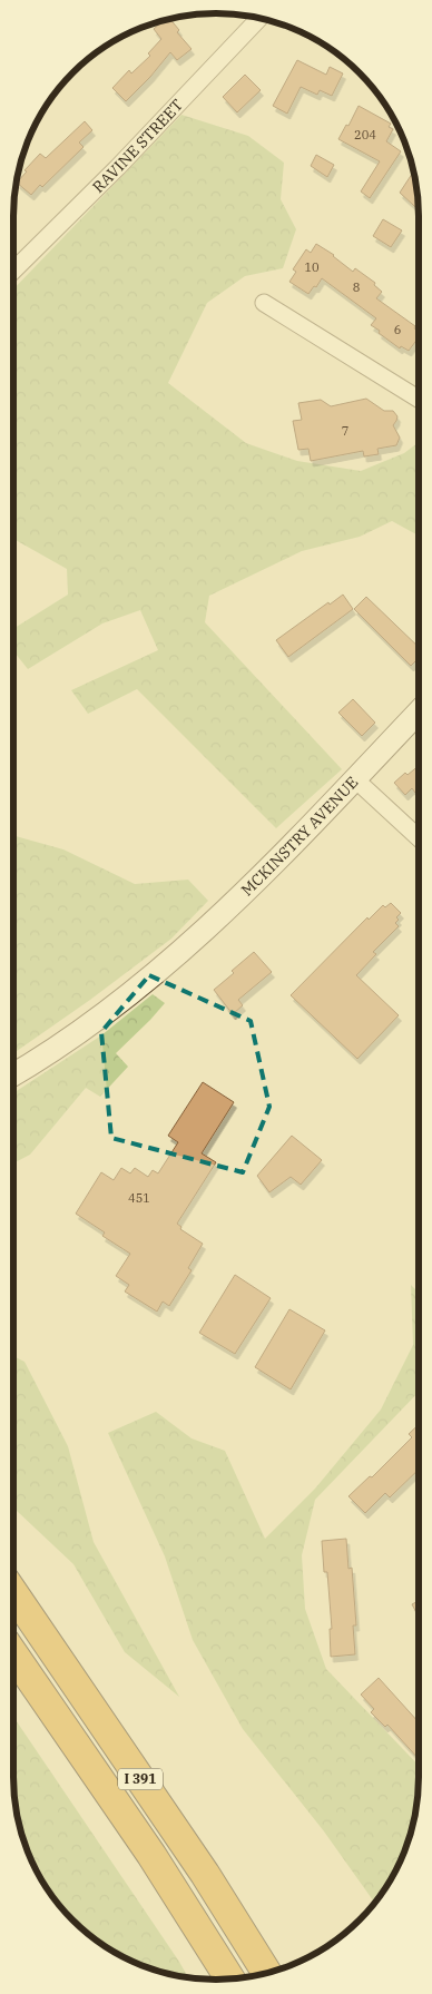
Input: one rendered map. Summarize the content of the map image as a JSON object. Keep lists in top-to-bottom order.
{
  "streets": {
    "highway": ["I 391"],
    "street": ["RAVINE STREET", "MCKINSTRY AVENUE"]
  },
  "house_numbers": [
    "204",
    "10",
    "8",
    "6",
    "7",
    "451"
  ]
}
